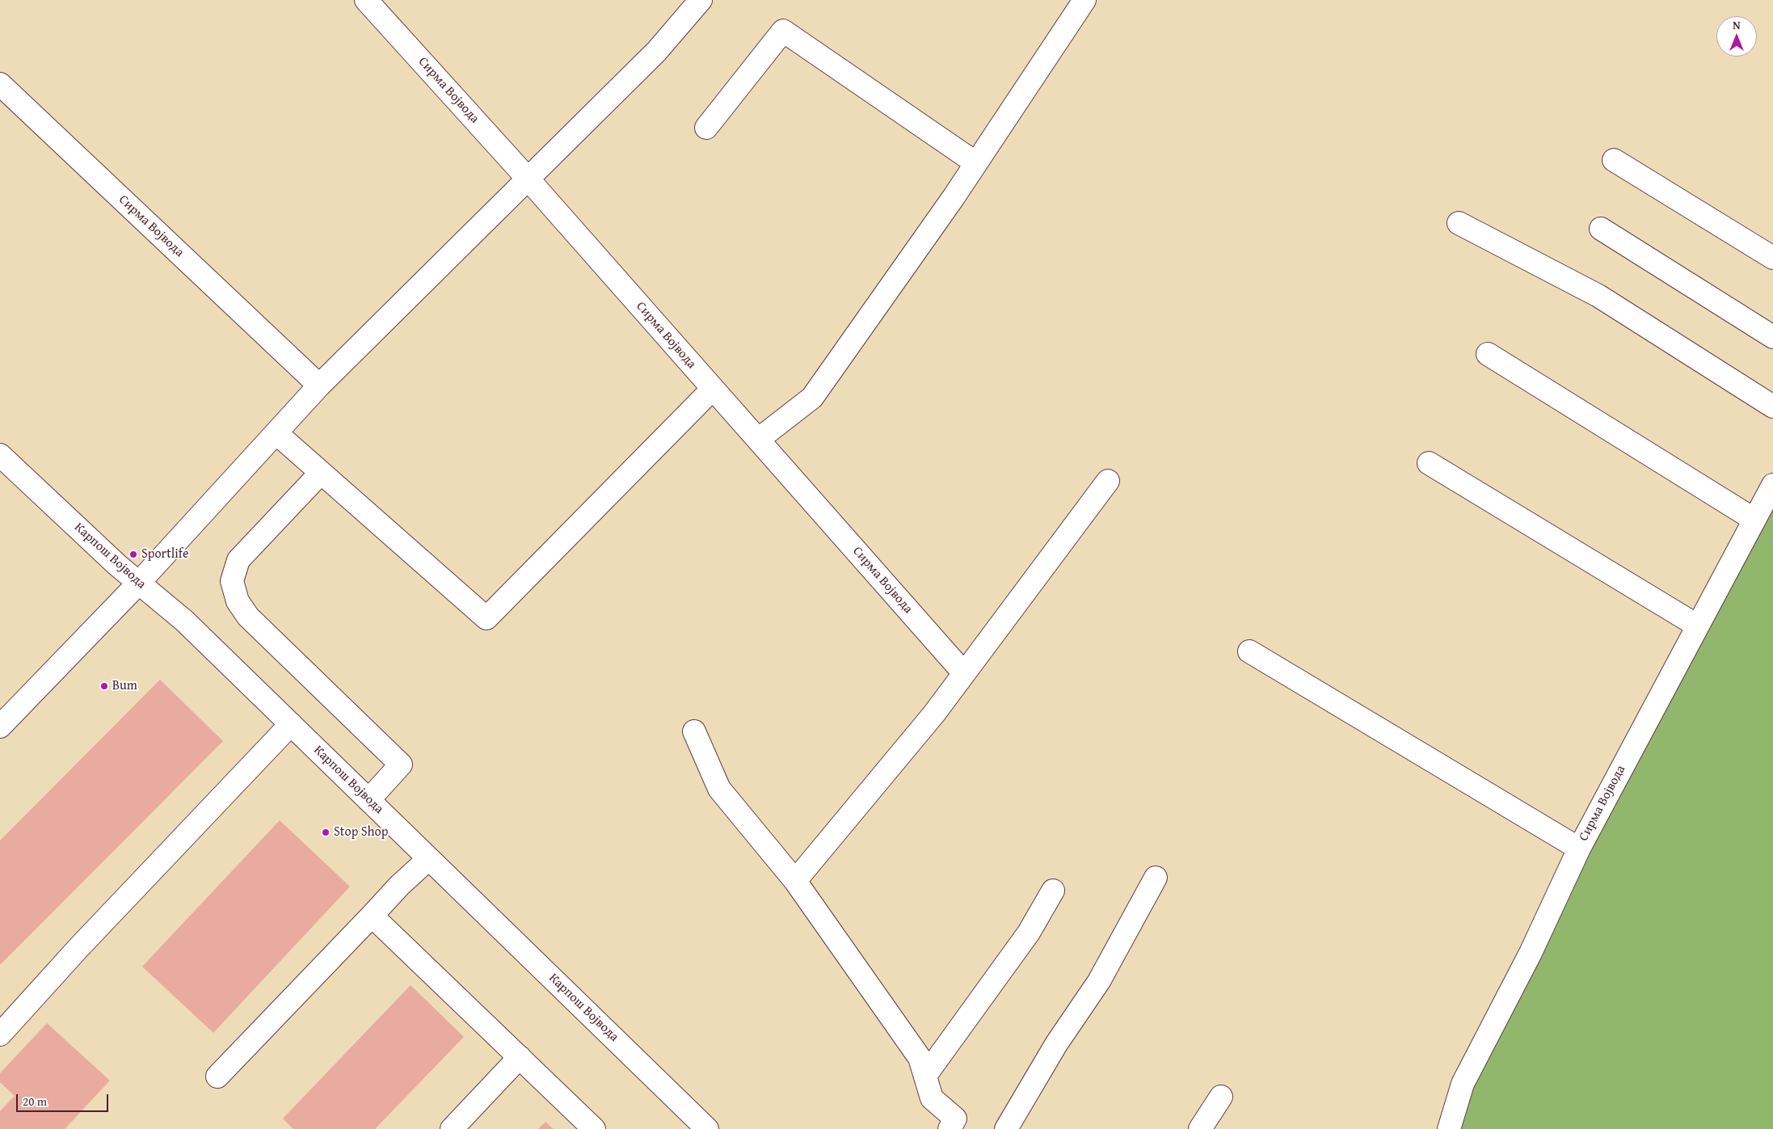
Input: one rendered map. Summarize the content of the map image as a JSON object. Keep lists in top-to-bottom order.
{
  "streets": {
    "street": ["Сирма Војвода", "Карпош Војвода"]
  },
  "places": ["Sportlife", "Bum", "Stop Shop"],
  "scale_bar": "20 m",
  "north": "top"
}
